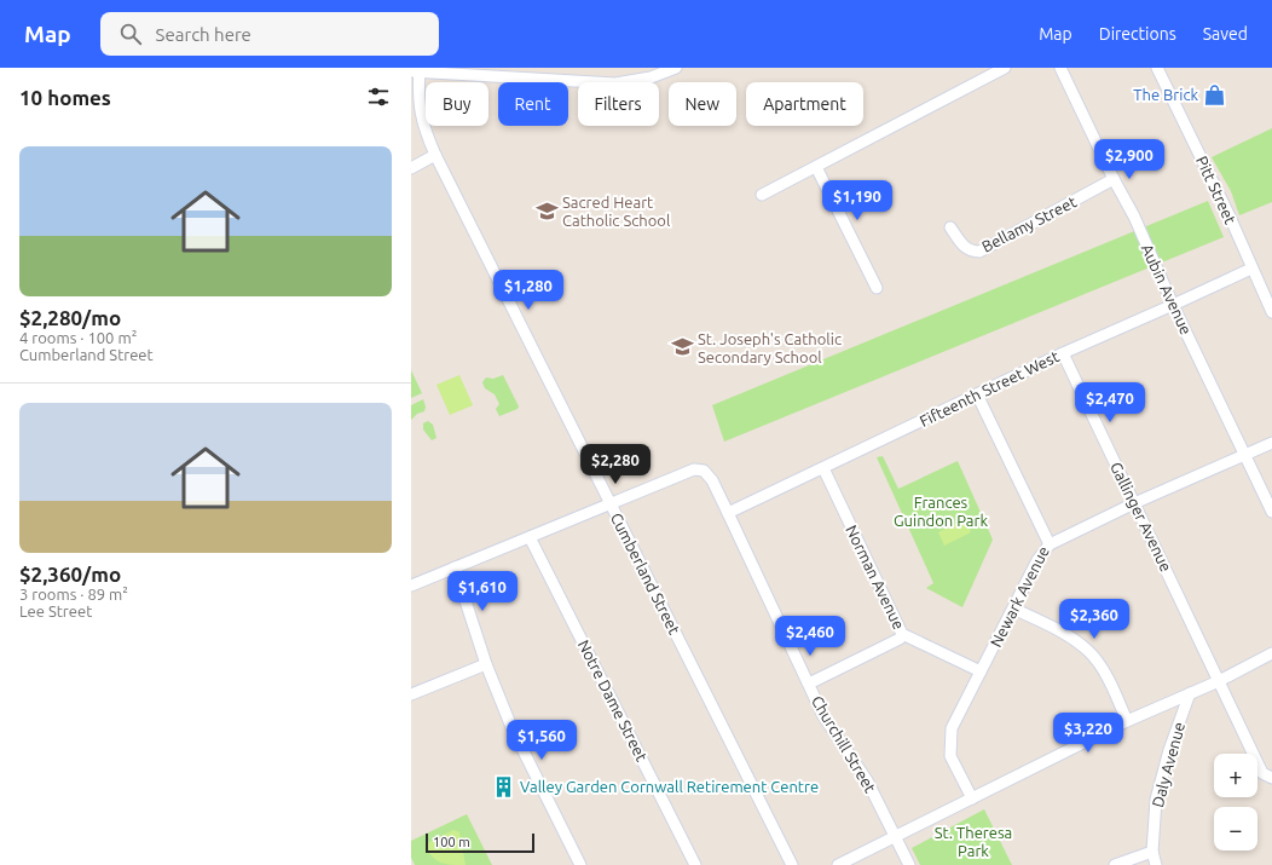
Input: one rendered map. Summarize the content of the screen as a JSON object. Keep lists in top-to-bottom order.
{
  "streets": {
    "street": [
      "Pitt Street",
      "Bellamy Street",
      "Aubin Avenue",
      "Fifteenth Street West",
      "Gallinger Avenue",
      "Cumberland Street",
      "Norman Avenue",
      "Newark Avenue",
      "Notre Dame Street",
      "Churchill Street",
      "Daly Avenue"
    ]
  },
  "crossings": [
    ["Pitt Street", "Fifteenth Street West"],
    ["Bellamy Street", "Aubin Avenue"],
    ["Aubin Avenue", "Fifteenth Street West"],
    ["Fifteenth Street West", "Gallinger Avenue"],
    ["Fifteenth Street West", "Norman Avenue"],
    ["Fifteenth Street West", "Newark Avenue"],
    ["Fifteenth Street West", "Churchill Street"],
    ["Cumberland Street", "Churchill Street"],
    ["Norman Avenue", "Newark Avenue"]
  ],
  "parks": ["Frances Guindon Park", "St. Theresa Park"],
  "places": {
    "shop": ["The Brick"],
    "school or university": ["Sacred Heart Catholic School", "St. Joseph's Catholic Secondary School"],
    "building": ["Valley Garden Cornwall Retirement Centre"]
  },
  "scale_bar": "100 m",
  "page": {
    "header": "Map",
    "search": "Search here",
    "nav": ["Map", "Directions", "Saved"],
    "heading": "10 homes",
    "chip": [
      "Buy",
      "Rent",
      "Filters",
      "New",
      "Apartment"
    ],
    "list": [
      {
        "name": "$2,280/mo",
        "note": "4 rooms · 100 m² · Cumberland Street"
      },
      {
        "name": "$2,360/mo",
        "note": "3 rooms · 89 m² · Lee Street"
      }
    ],
    "price": [
      "$2,900",
      "$1,190",
      "$1,280",
      "$2,470",
      "$2,280",
      "$1,610",
      "$2,360",
      "$2,460",
      "$3,220",
      "$1,560"
    ],
    "map_buttons": ["+", "−"],
    "scale": "100 m"
  }
}
